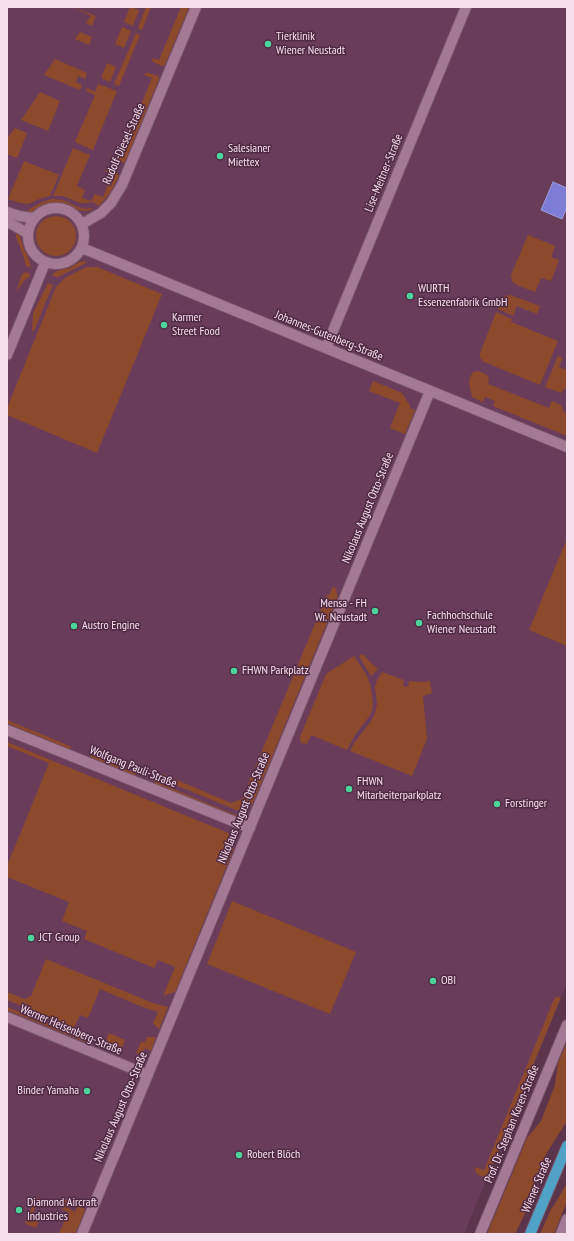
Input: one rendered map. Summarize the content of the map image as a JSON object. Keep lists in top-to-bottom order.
{
  "streets": {
    "main road": ["Wiener Straße"],
    "street": [
      "Rudolf-Diesel-Straße",
      "Lise-Meitner-Straße",
      "Johannes-Gutenberg-Straße",
      "Nikolaus August Otto-Straße",
      "Wolfgang Pauli-Straße",
      "Werner Heisenberg-Straße",
      "Prof. Dr. Stephan Koren-Straße"
    ]
  },
  "crossings": [
    ["Rudolf-Diesel-Straße", "Johannes-Gutenberg-Straße"],
    ["Lise-Meitner-Straße", "Johannes-Gutenberg-Straße"],
    ["Johannes-Gutenberg-Straße", "Nikolaus August Otto-Straße"],
    ["Nikolaus August Otto-Straße", "Wolfgang Pauli-Straße"],
    ["Nikolaus August Otto-Straße", "Werner Heisenberg-Straße"]
  ],
  "places": [
    "Tierklinik Wiener Neustadt",
    "Salesianer Miettex",
    "WURTH Essenzenfabrik GmbH",
    "Karmer Street Food",
    "Mensa - FH Wr. Neustadt",
    "Fachhochschule Wiener Neustadt",
    "Austro Engine",
    "FHWN Parkplatz",
    "FHWN Mitarbeiterparkplatz",
    "Forstinger",
    "JCT Group",
    "OBI",
    "Binder Yamaha",
    "Robert Blöch",
    "Diamond Aircraft Industries"
  ]
}
